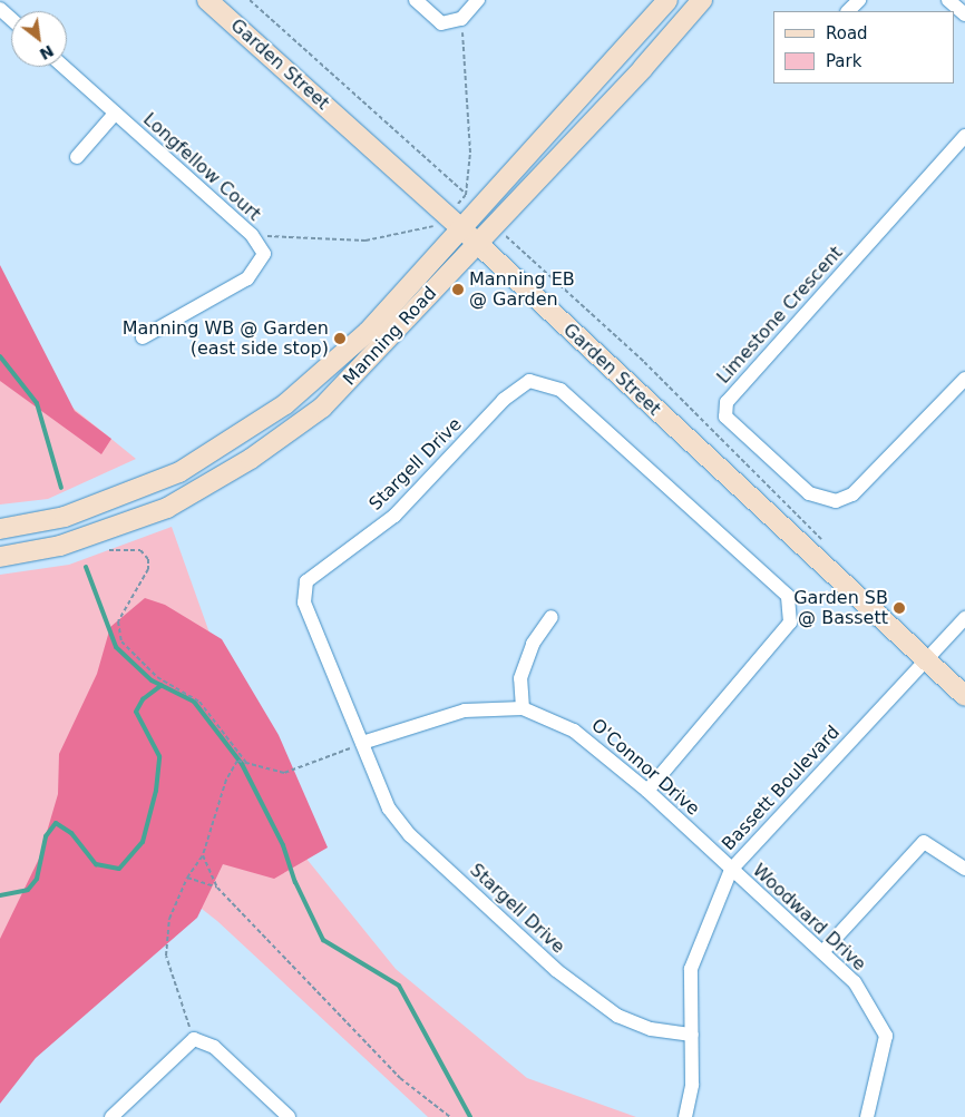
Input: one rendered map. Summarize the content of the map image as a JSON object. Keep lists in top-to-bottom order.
{
  "streets": {
    "main road": ["Garden Street", "Manning Road"],
    "street": [
      "Longfellow Court",
      "Limestone Crescent",
      "Stargell Drive",
      "O'Connor Drive",
      "Bassett Boulevard",
      "Woodward Drive"
    ]
  },
  "crossings": [
    ["Garden Street", "Manning Road"],
    ["Garden Street", "Bassett Boulevard"],
    ["Stargell Drive", "O'Connor Drive"],
    ["Stargell Drive", "Bassett Boulevard"],
    ["O'Connor Drive", "Bassett Boulevard"],
    ["O'Connor Drive", "Woodward Drive"],
    ["Bassett Boulevard", "Woodward Drive"]
  ],
  "places": ["Manning EB @ Garden", "Manning WB @ Garden (east side stop)", "Garden SB @ Bassett"],
  "legend": ["Road", "Park"],
  "north": "bottom right"
}
